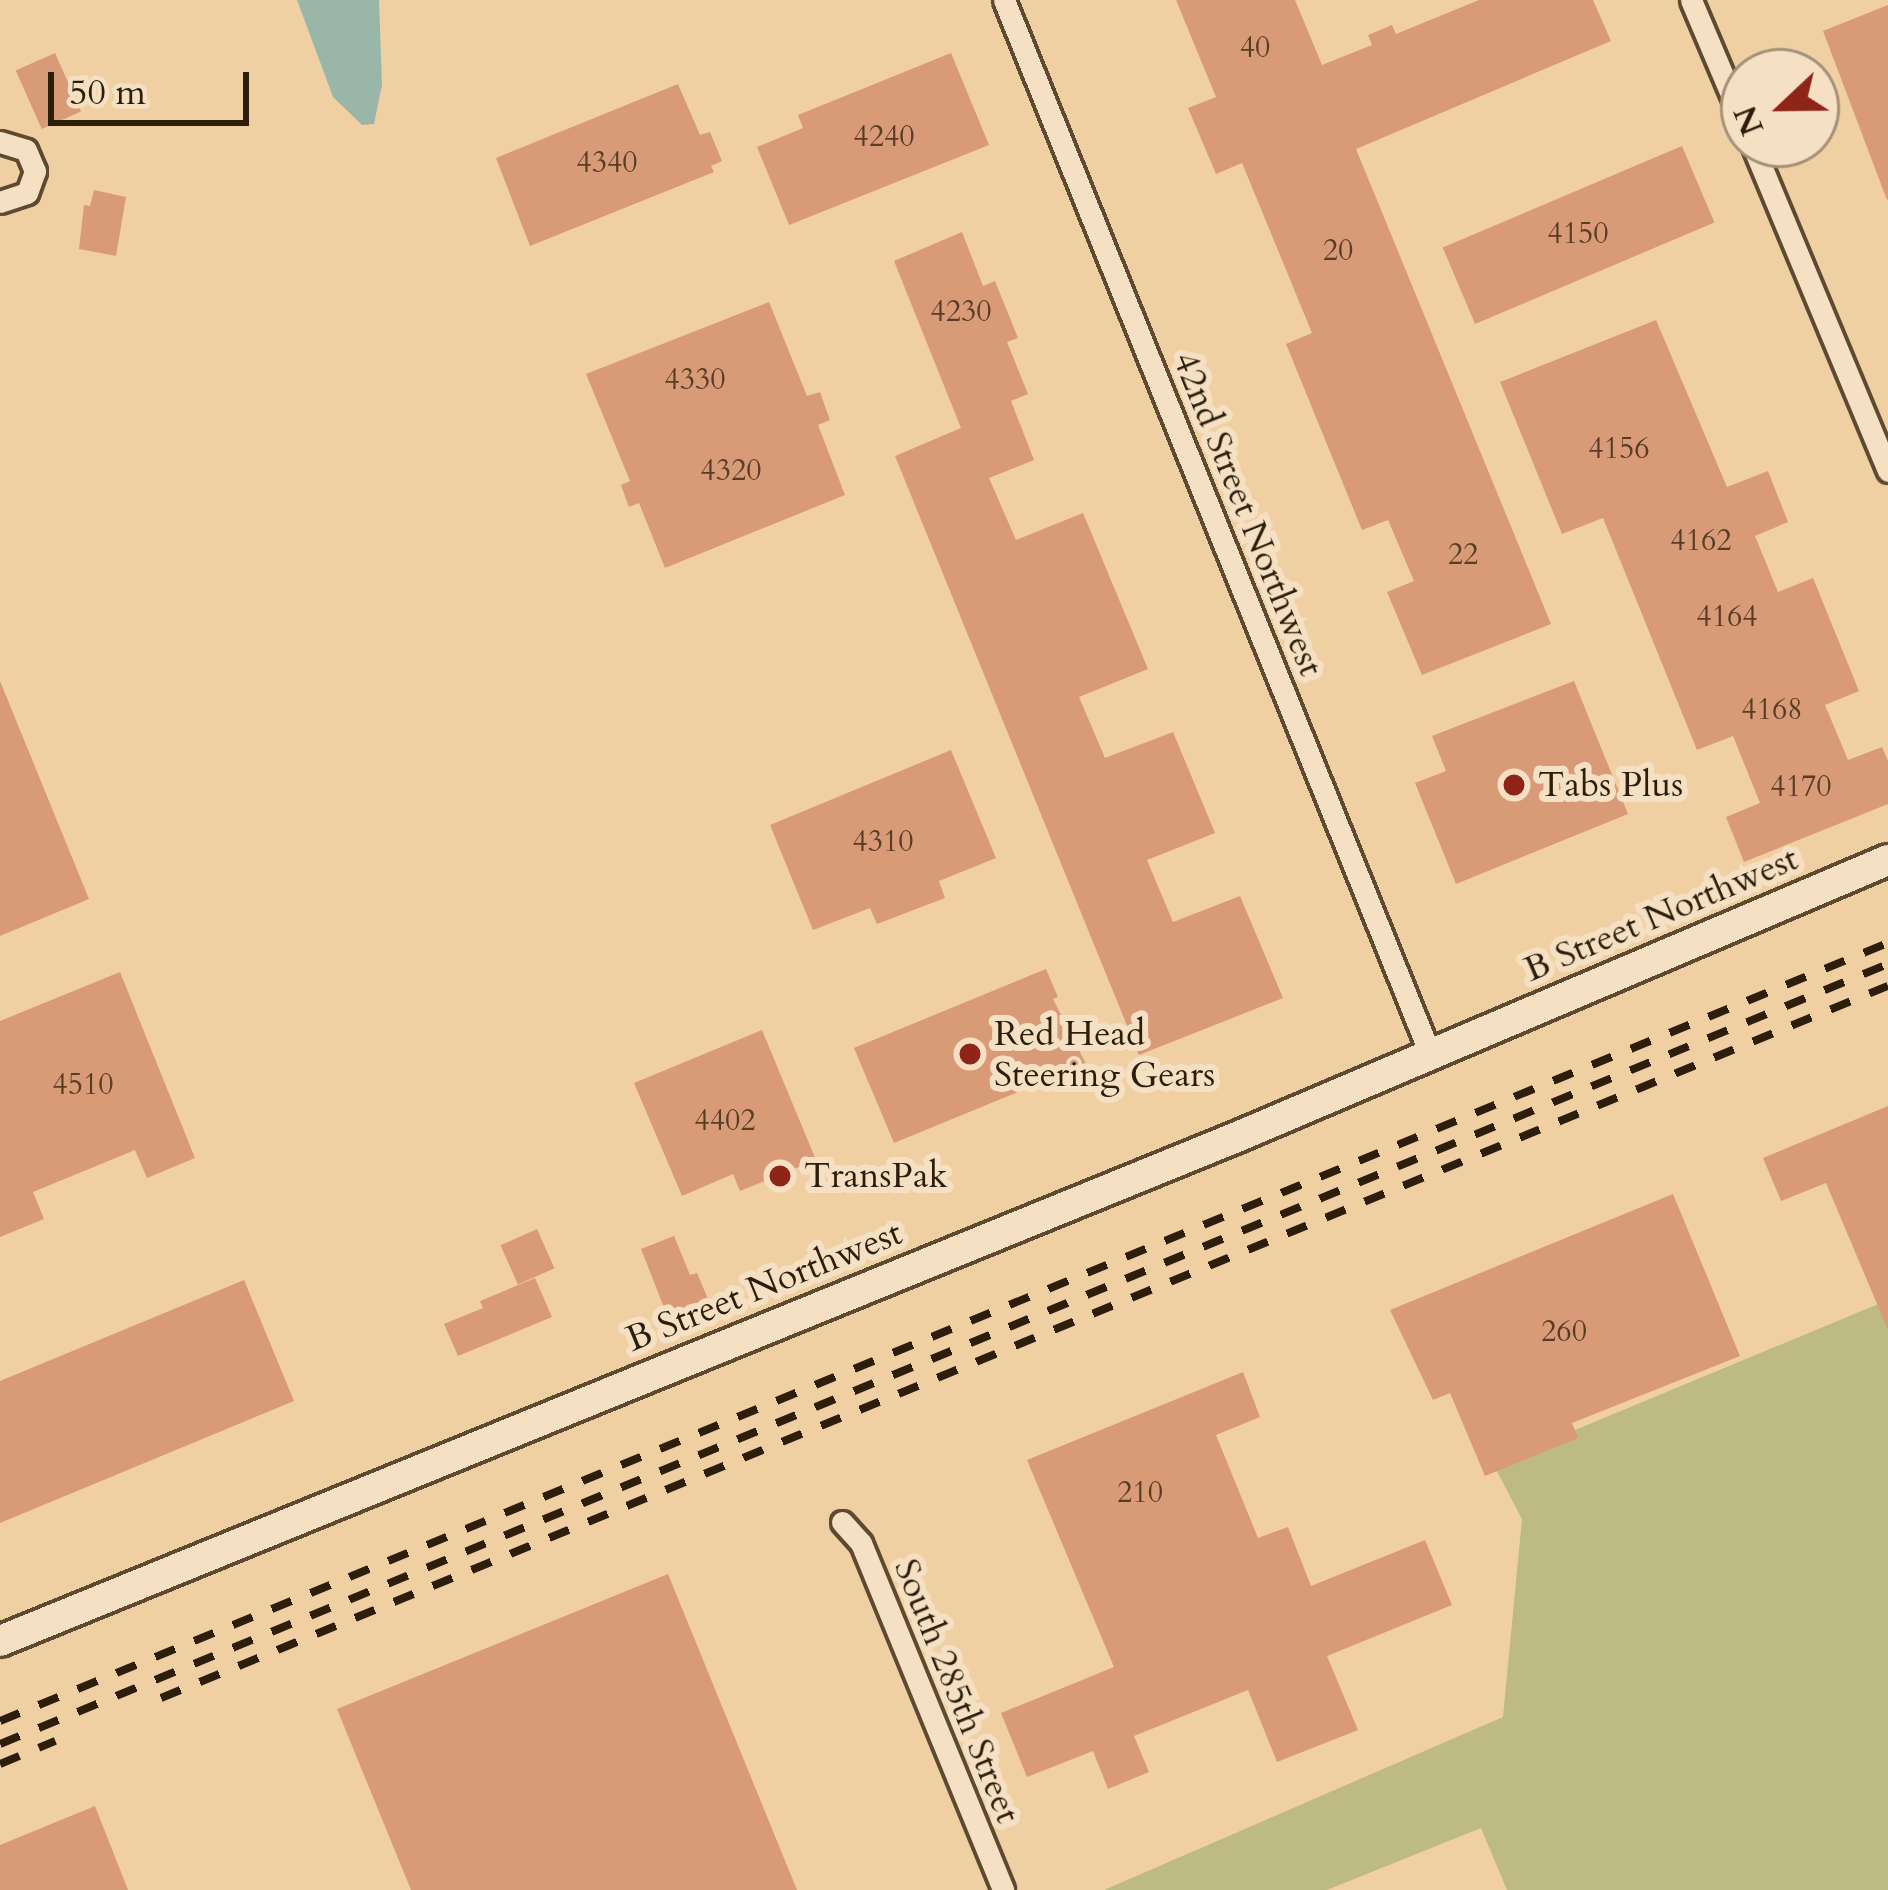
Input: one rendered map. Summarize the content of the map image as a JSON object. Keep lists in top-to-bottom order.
{
  "streets": {
    "street": ["42nd Street Northwest", "B Street Northwest", "South 285th Street"]
  },
  "crossings": [
    ["42nd Street Northwest", "B Street Northwest"]
  ],
  "places": ["Tabs Plus", "Red Head Steering Gears", "TransPak"],
  "house_numbers": [
    "40",
    "4240",
    "4340",
    "4150",
    "20",
    "4230",
    "4330",
    "4156",
    "4320",
    "4162",
    "22",
    "4164",
    "4168",
    "4170",
    "4310",
    "4510",
    "4402",
    "260",
    "210"
  ],
  "scale_bar": "50 m",
  "north": "left"
}
